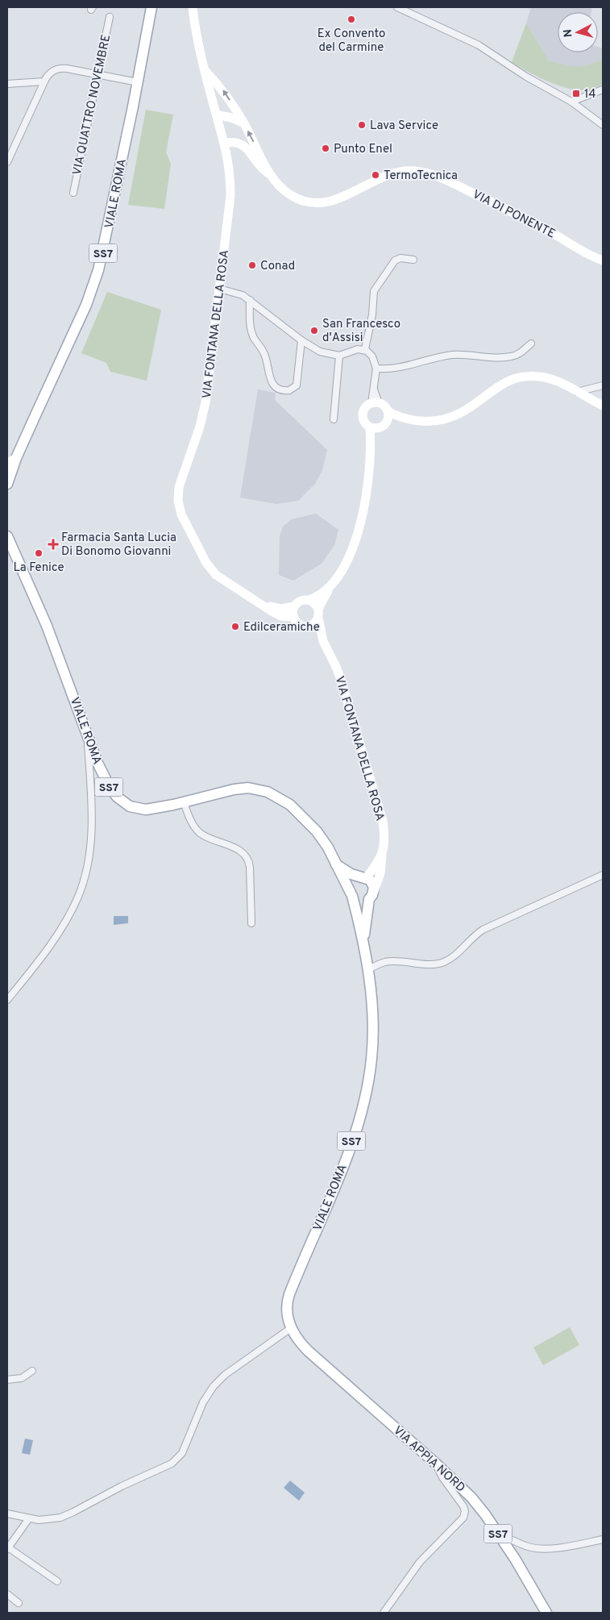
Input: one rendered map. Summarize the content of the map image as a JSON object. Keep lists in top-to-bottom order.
{
  "streets": {
    "main road": [
      "VIALE ROMA",
      "VIA DI PONENTE",
      "SS7",
      "VIA FONTANA DELLA ROSA",
      "VIA APPIA NORD"
    ],
    "street": ["VIA QUATTRO NOVEMBRE"]
  },
  "crossings": [
    ["VIALE ROMA", "VIA FONTANA DELLA ROSA"],
    ["VIALE ROMA", "VIA APPIA NORD"],
    ["VIA DI PONENTE", "VIA FONTANA DELLA ROSA"]
  ],
  "places": {
    "other": [
      "Ex Convento del Carmine",
      "Lava Service",
      "Punto Enel",
      "TermoTecnica",
      "Conad",
      "San Francesco d'Assisi",
      "La Fenice",
      "Edilceramiche"
    ],
    "transit": ["14"],
    "health": ["Farmacia Santa Lucia Di Bonomo Giovanni"]
  },
  "north": "left"
}
